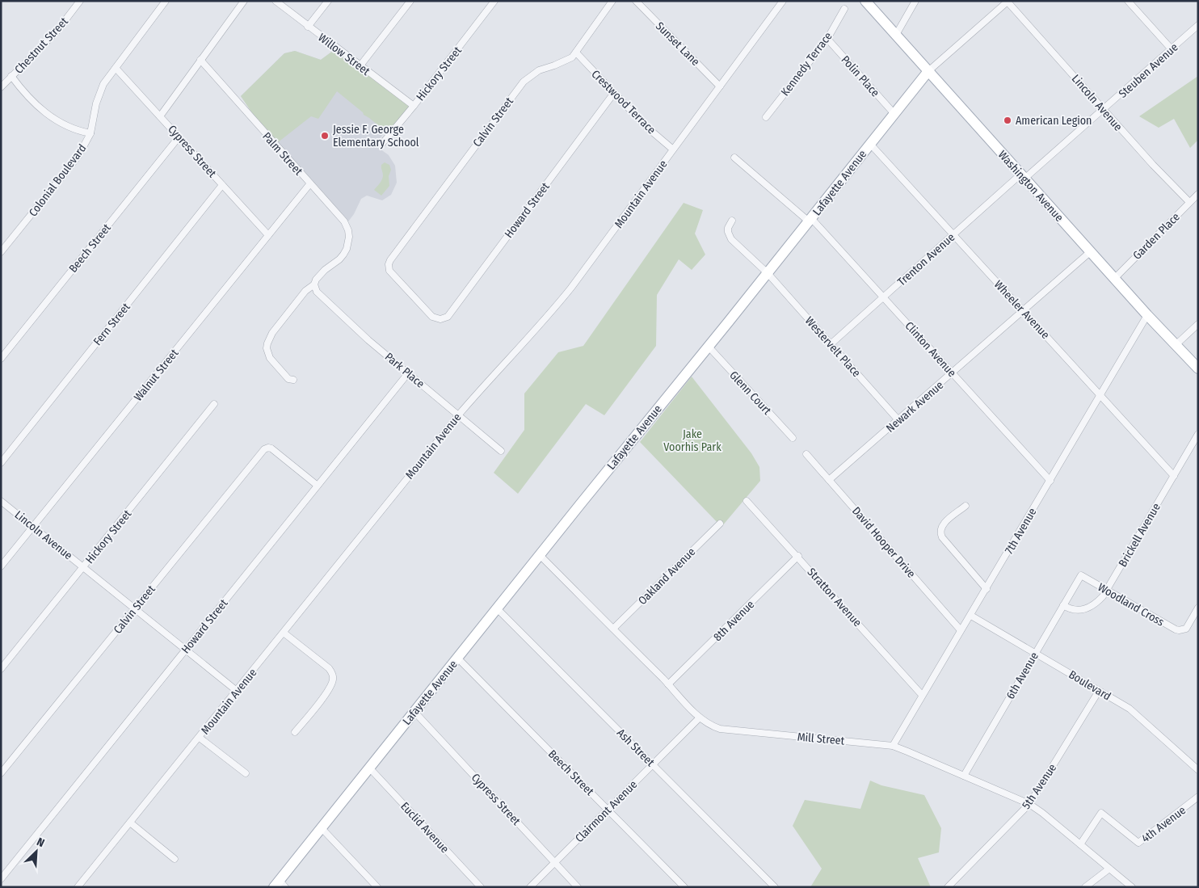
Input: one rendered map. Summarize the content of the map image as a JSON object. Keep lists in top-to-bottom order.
{
  "streets": {
    "main road": ["Lafayette Avenue", "Washington Avenue"],
    "street": [
      "Sunset Lane",
      "Chestnut Street",
      "Willow Street",
      "Kennedy Terrace",
      "Steuben Avenue",
      "Hickory Street",
      "Polin Place",
      "Crestwood Terrace",
      "Lincoln Avenue",
      "Calvin Street",
      "Cypress Street",
      "Palm Street",
      "Colonial Boulevard",
      "Mountain Avenue",
      "Howard Street",
      "Garden Place",
      "Beech Street",
      "Trenton Avenue",
      "Wheeler Avenue",
      "Fern Street",
      "Westervelt Place",
      "Clinton Avenue",
      "Park Place",
      "Walnut Street",
      "Glenn Court",
      "Newark Avenue",
      "7th Avenue",
      "Brickell Avenue",
      "David Hooper Drive",
      "Oakland Avenue",
      "Stratton Avenue",
      "Woodland Cross",
      "8th Avenue",
      "6th Avenue",
      "Boulevard",
      "Mill Street",
      "Ash Street",
      "5th Avenue",
      "Clairmont Avenue",
      "4th Avenue",
      "Euclid Avenue"
    ]
  },
  "crossings": [
    ["Sunset Lane", "Mountain Avenue"],
    ["Willow Street", "Hickory Street"],
    ["Kennedy Terrace", "Polin Place"],
    ["Steuben Avenue", "Lincoln Avenue"],
    ["Steuben Avenue", "Washington Avenue"],
    ["Steuben Avenue", "Trenton Avenue"],
    ["Hickory Street", "Lincoln Avenue"],
    ["Polin Place", "Lafayette Avenue"],
    ["Crestwood Terrace", "Calvin Street"],
    ["Crestwood Terrace", "Mountain Avenue"],
    ["Crestwood Terrace", "Howard Street"],
    ["Lincoln Avenue", "Calvin Street"],
    ["Lincoln Avenue", "Lafayette Avenue"],
    ["Lincoln Avenue", "Mountain Avenue"],
    ["Lincoln Avenue", "Howard Street"],
    ["Lincoln Avenue", "Garden Place"],
    ["Lincoln Avenue", "Walnut Street"],
    ["Calvin Street", "Howard Street"],
    ["Cypress Street", "Colonial Boulevard"],
    ["Cypress Street", "Lafayette Avenue"],
    ["Cypress Street", "Beech Street"],
    ["Cypress Street", "Fern Street"],
    ["Cypress Street", "Walnut Street"],
    ["Cypress Street", "Clairmont Avenue"],
    ["Palm Street", "Park Place"],
    ["Palm Street", "Walnut Street"],
    ["Lafayette Avenue", "Washington Avenue"],
    ["Lafayette Avenue", "Beech Street"],
    ["Lafayette Avenue", "Wheeler Avenue"],
    ["Lafayette Avenue", "Westervelt Place"],
    ["Lafayette Avenue", "Clinton Avenue"],
    ["Lafayette Avenue", "Glenn Court"],
    ["Lafayette Avenue", "Mill Street"],
    ["Lafayette Avenue", "Ash Street"],
    ["Lafayette Avenue", "Euclid Avenue"],
    ["Washington Avenue", "Garden Place"],
    ["Washington Avenue", "Trenton Avenue"],
    ["Washington Avenue", "Newark Avenue"],
    ["Washington Avenue", "7th Avenue"],
    ["Mountain Avenue", "Park Place"],
    ["Howard Street", "Park Place"],
    ["Beech Street", "Clairmont Avenue"],
    ["Trenton Avenue", "Wheeler Avenue"],
    ["Trenton Avenue", "Westervelt Place"],
    ["Trenton Avenue", "Clinton Avenue"],
    ["Wheeler Avenue", "Newark Avenue"],
    ["Wheeler Avenue", "7th Avenue"],
    ["Wheeler Avenue", "Brickell Avenue"],
    ["Westervelt Place", "Newark Avenue"],
    ["Clinton Avenue", "Newark Avenue"],
    ["Clinton Avenue", "7th Avenue"],
    ["Newark Avenue", "David Hooper Drive"],
    ["7th Avenue", "David Hooper Drive"],
    ["7th Avenue", "Stratton Avenue"],
    ["7th Avenue", "Boulevard"],
    ["7th Avenue", "Mill Street"],
    ["Brickell Avenue", "Woodland Cross"],
    ["Brickell Avenue", "6th Avenue"],
    ["Oakland Avenue", "Mill Street"],
    ["Stratton Avenue", "8th Avenue"],
    ["Woodland Cross", "6th Avenue"],
    ["8th Avenue", "Mill Street"],
    ["6th Avenue", "Boulevard"],
    ["6th Avenue", "Mill Street"],
    ["Boulevard", "5th Avenue"],
    ["Mill Street", "5th Avenue"],
    ["Mill Street", "Clairmont Avenue"],
    ["Mill Street", "4th Avenue"],
    ["Ash Street", "Clairmont Avenue"]
  ],
  "parks": ["Jake Voorhis Park"],
  "places": ["American Legion", "Jessie F. George Elementary School"],
  "north": "top right"
}
